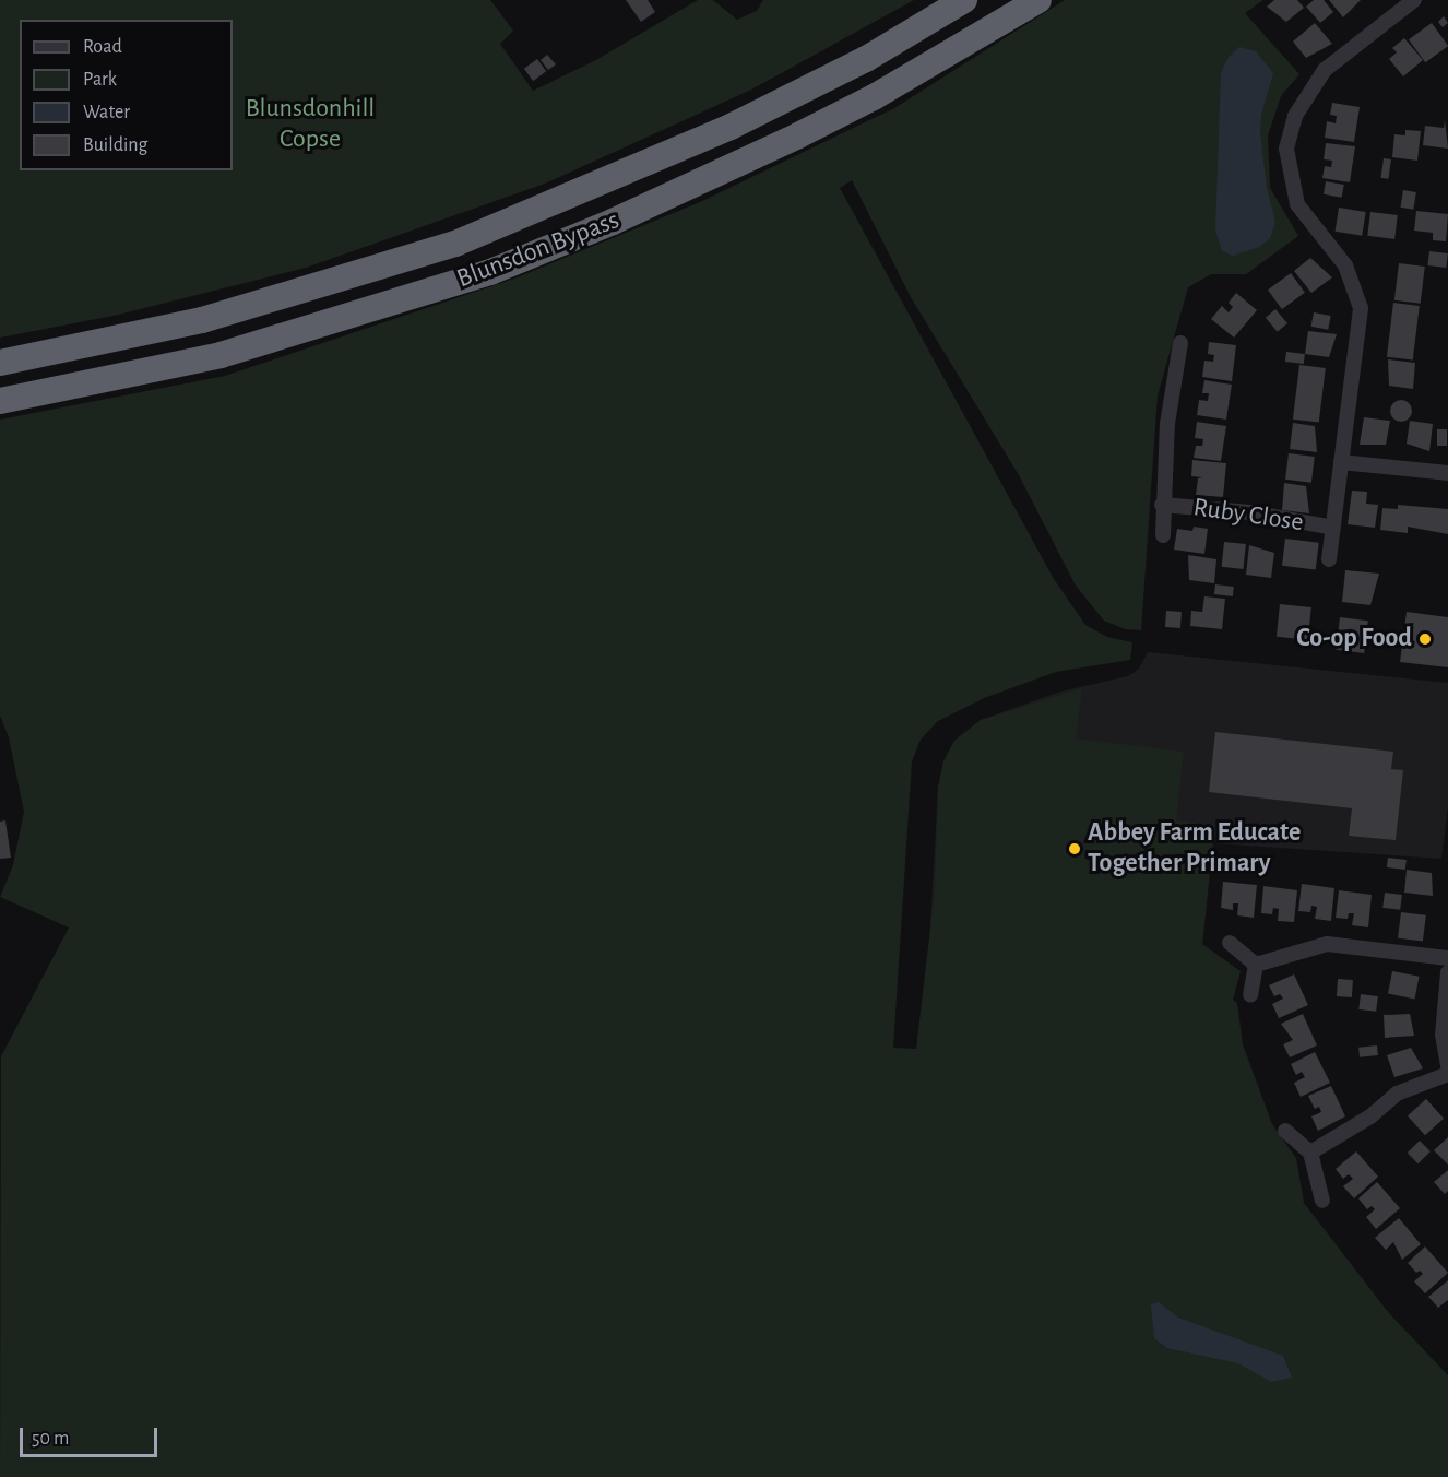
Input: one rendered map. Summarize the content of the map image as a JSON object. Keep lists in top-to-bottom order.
{
  "streets": {
    "highway": ["Blunsdon Bypass"],
    "street": ["Ruby Close"]
  },
  "parks": ["Blunsdonhill Copse"],
  "places": ["Co-op Food", "Abbey Farm Educate Together Primary"],
  "legend": [
    "Road",
    "Park",
    "Water",
    "Building"
  ],
  "scale_bar": "50 m"
}
